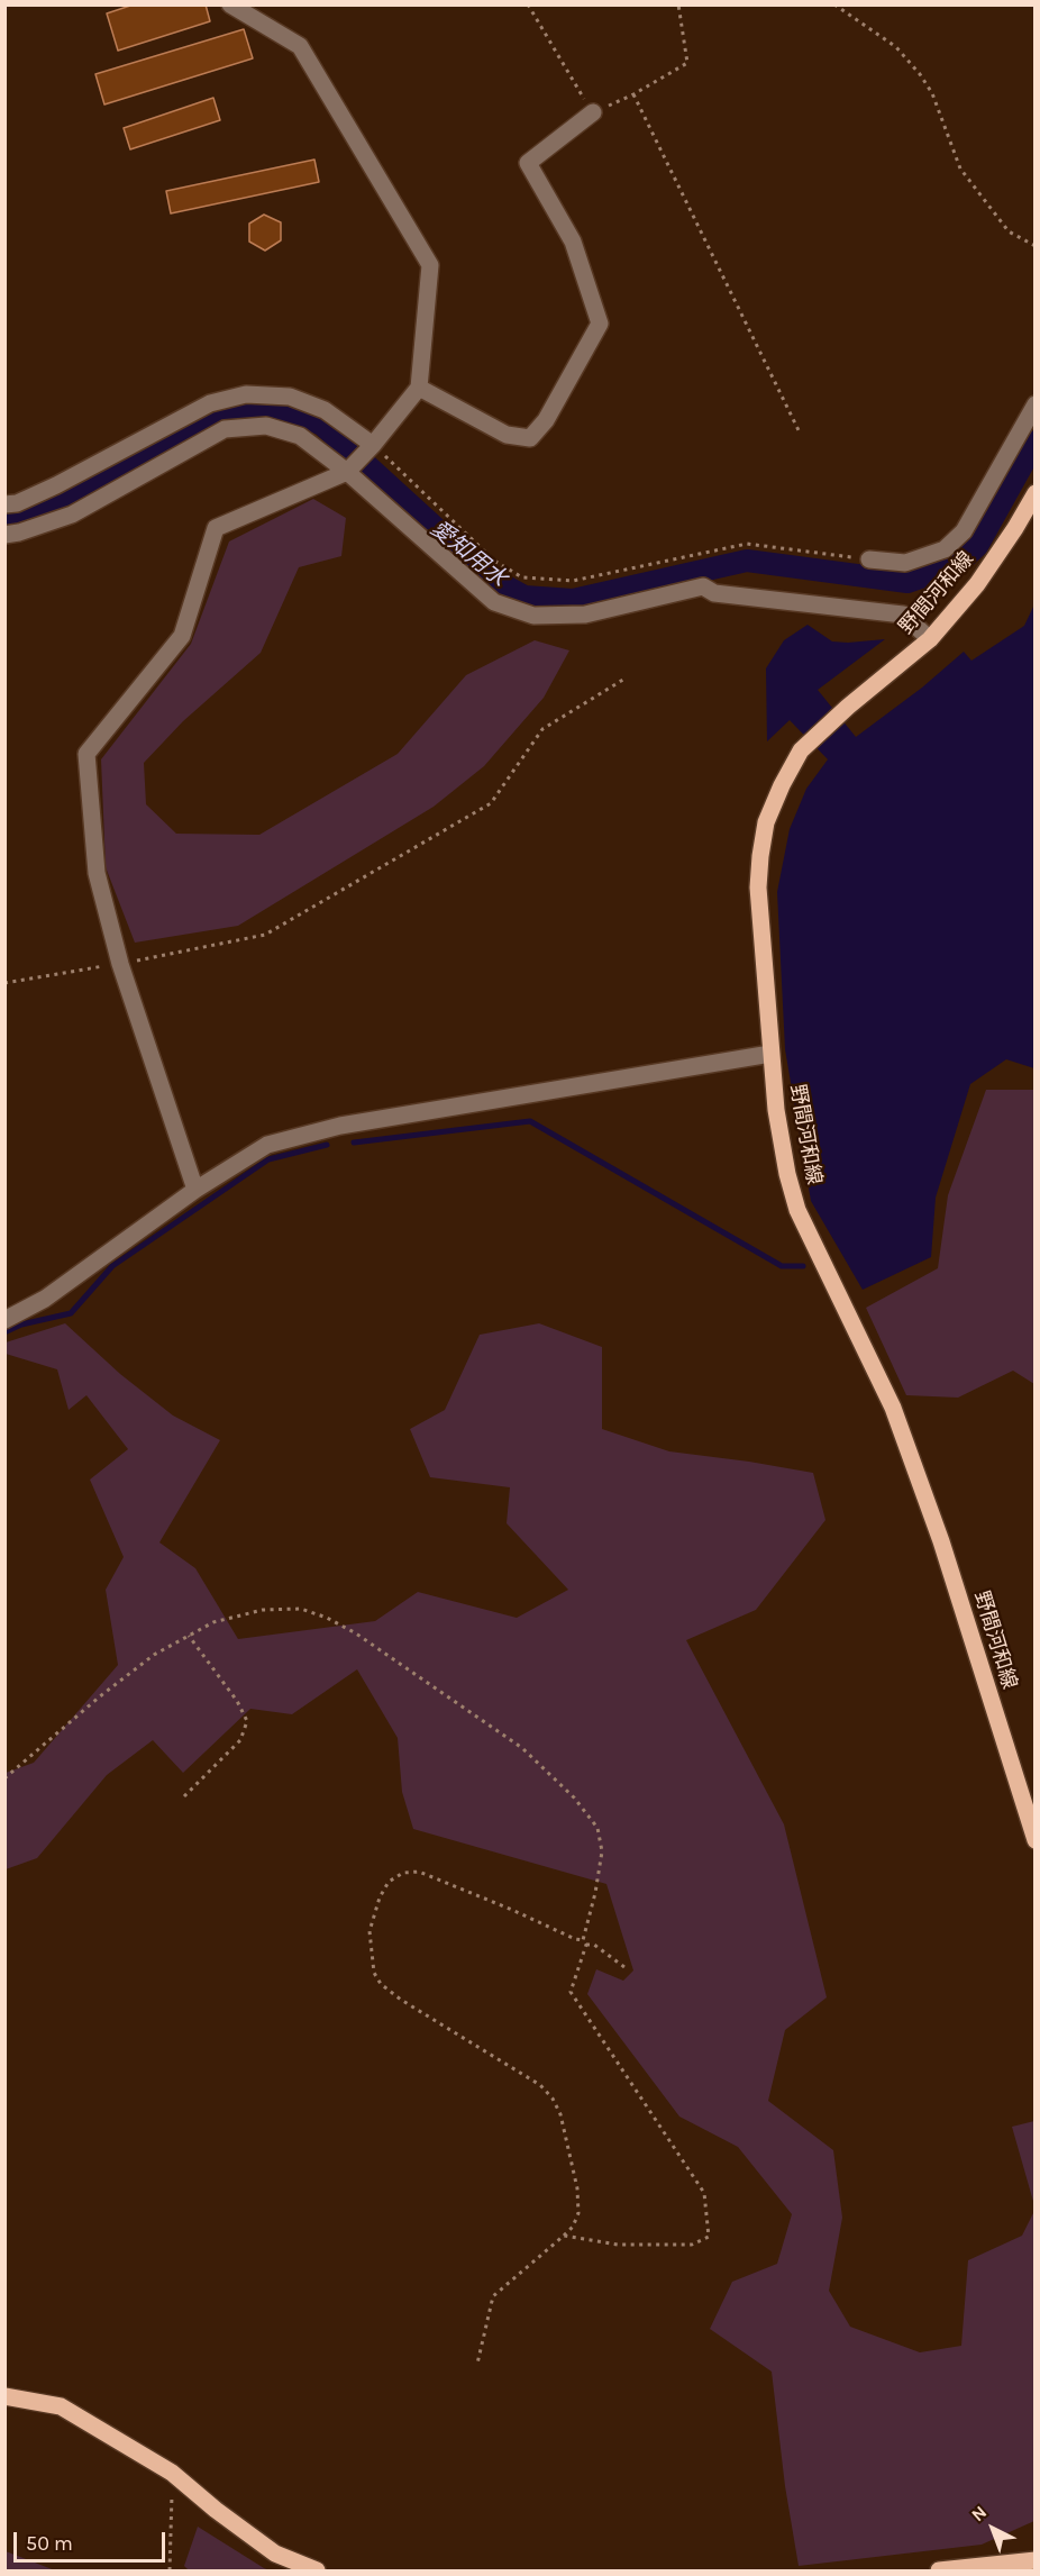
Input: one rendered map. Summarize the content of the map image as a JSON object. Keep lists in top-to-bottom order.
{
  "streets": {
    "main road": ["野間河和線"]
  },
  "water": ["愛知用水"],
  "scale_bar": "50 m",
  "north": "top left"
}
